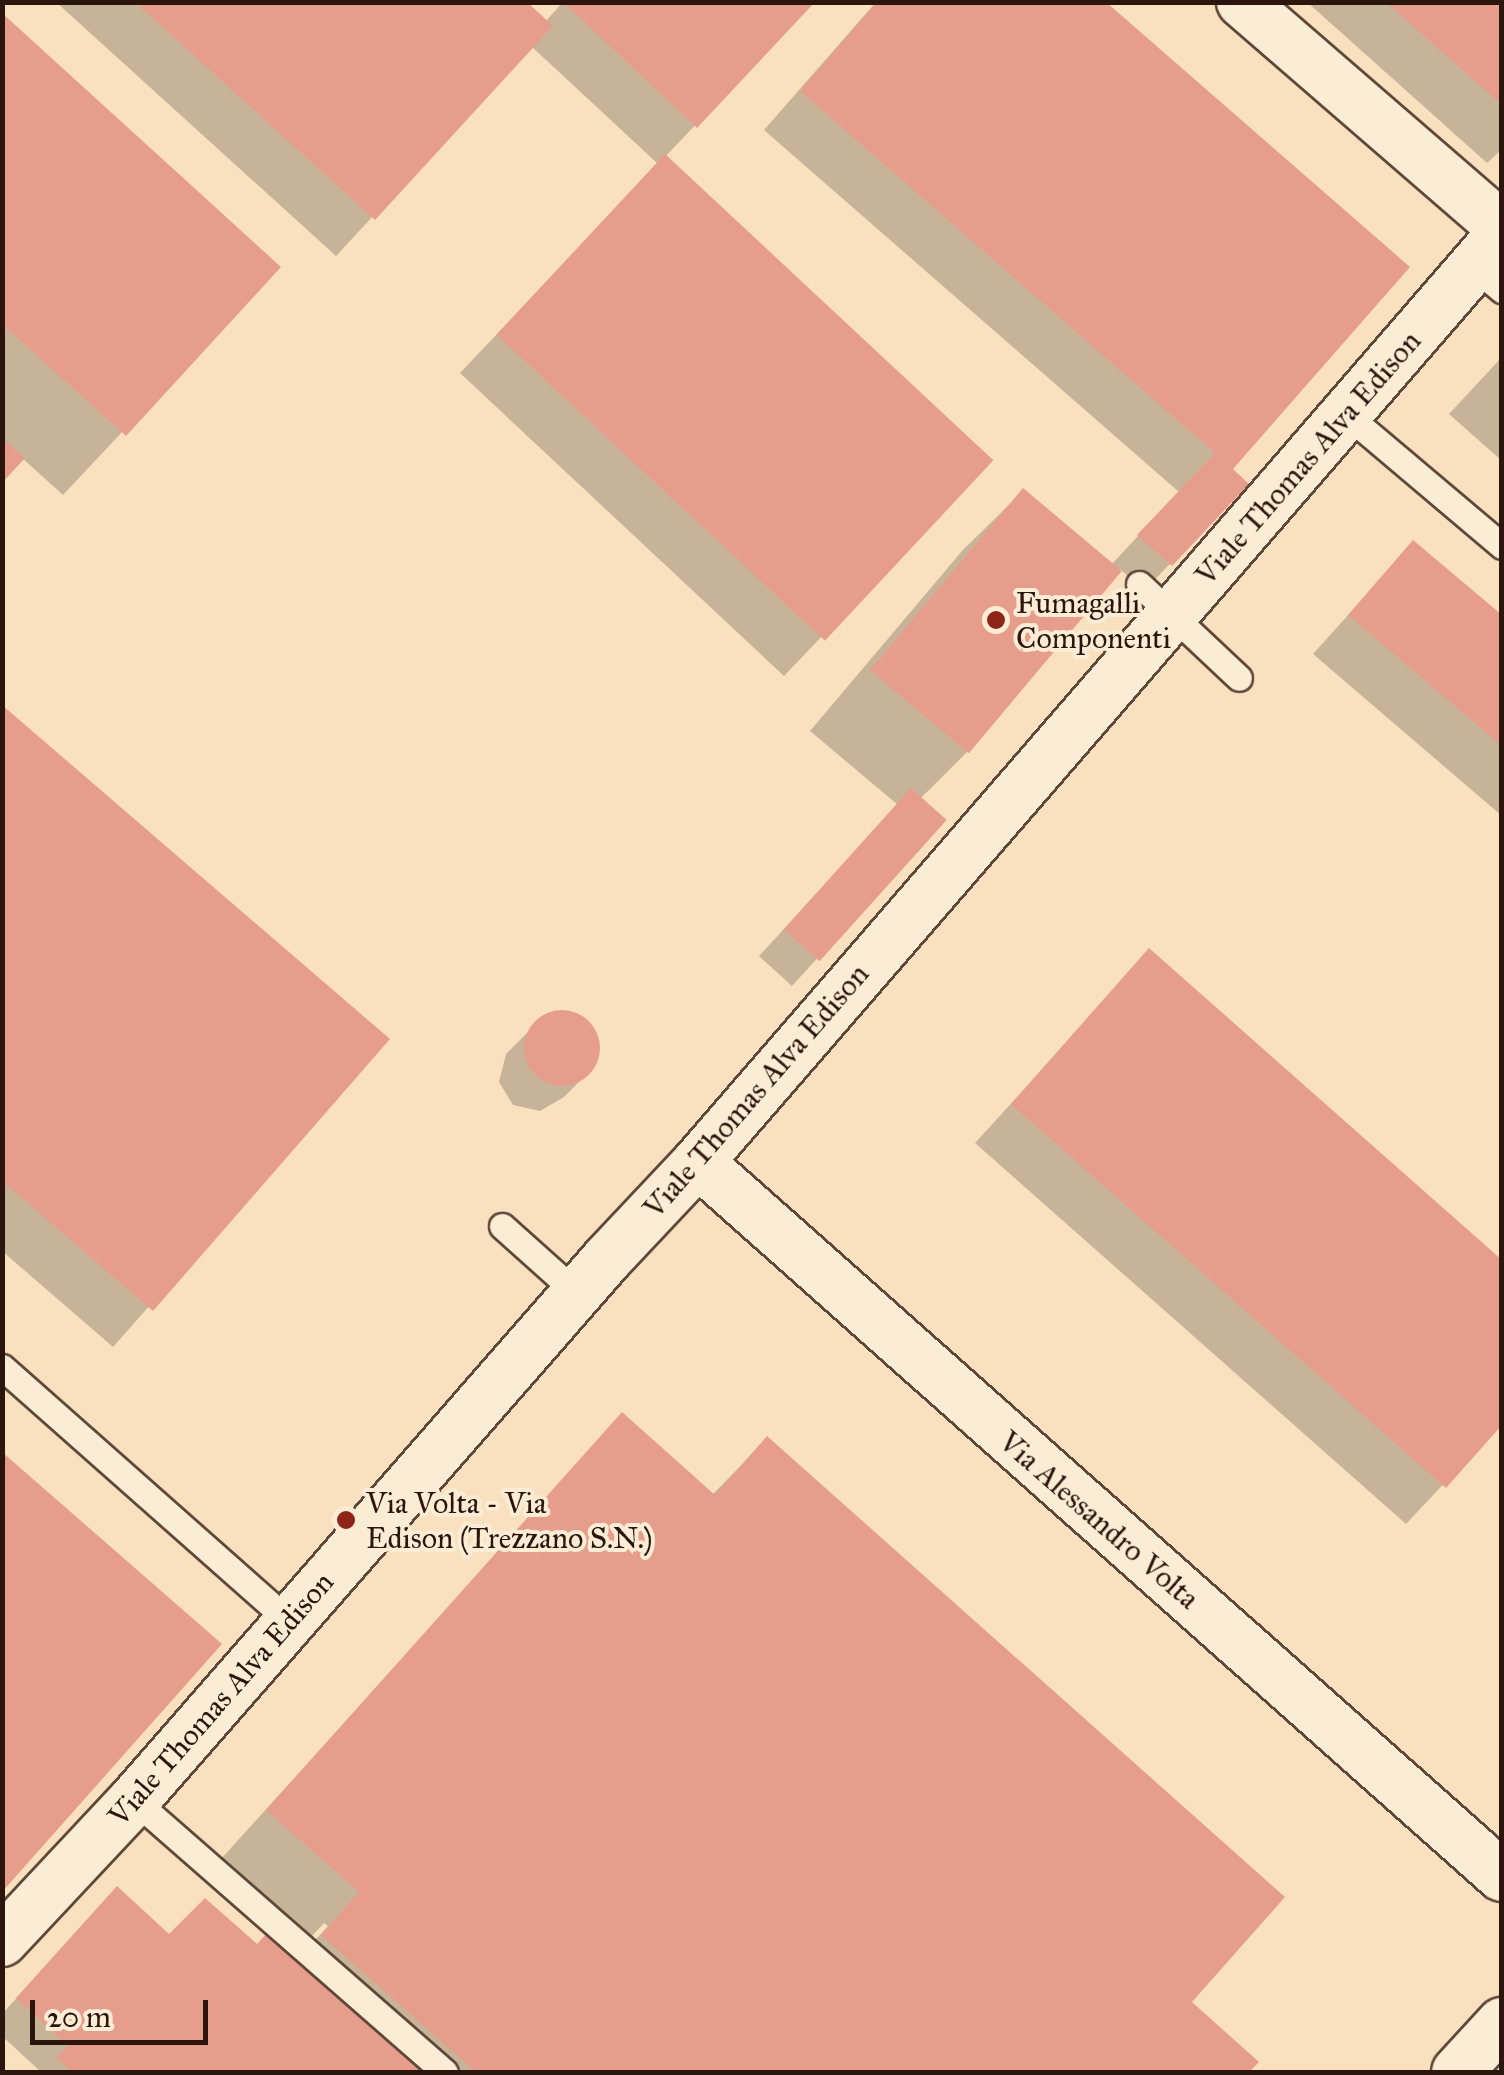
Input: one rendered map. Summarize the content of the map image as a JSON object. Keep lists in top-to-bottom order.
{
  "streets": {
    "street": ["Viale Thomas Alva Edison", "Via Alessandro Volta"]
  },
  "crossings": [
    ["Viale Thomas Alva Edison", "Via Alessandro Volta"]
  ],
  "places": ["Fumagalli Componenti", "Via Volta - Via Edison (Trezzano S.N.)"],
  "scale_bar": "20 m"
}
